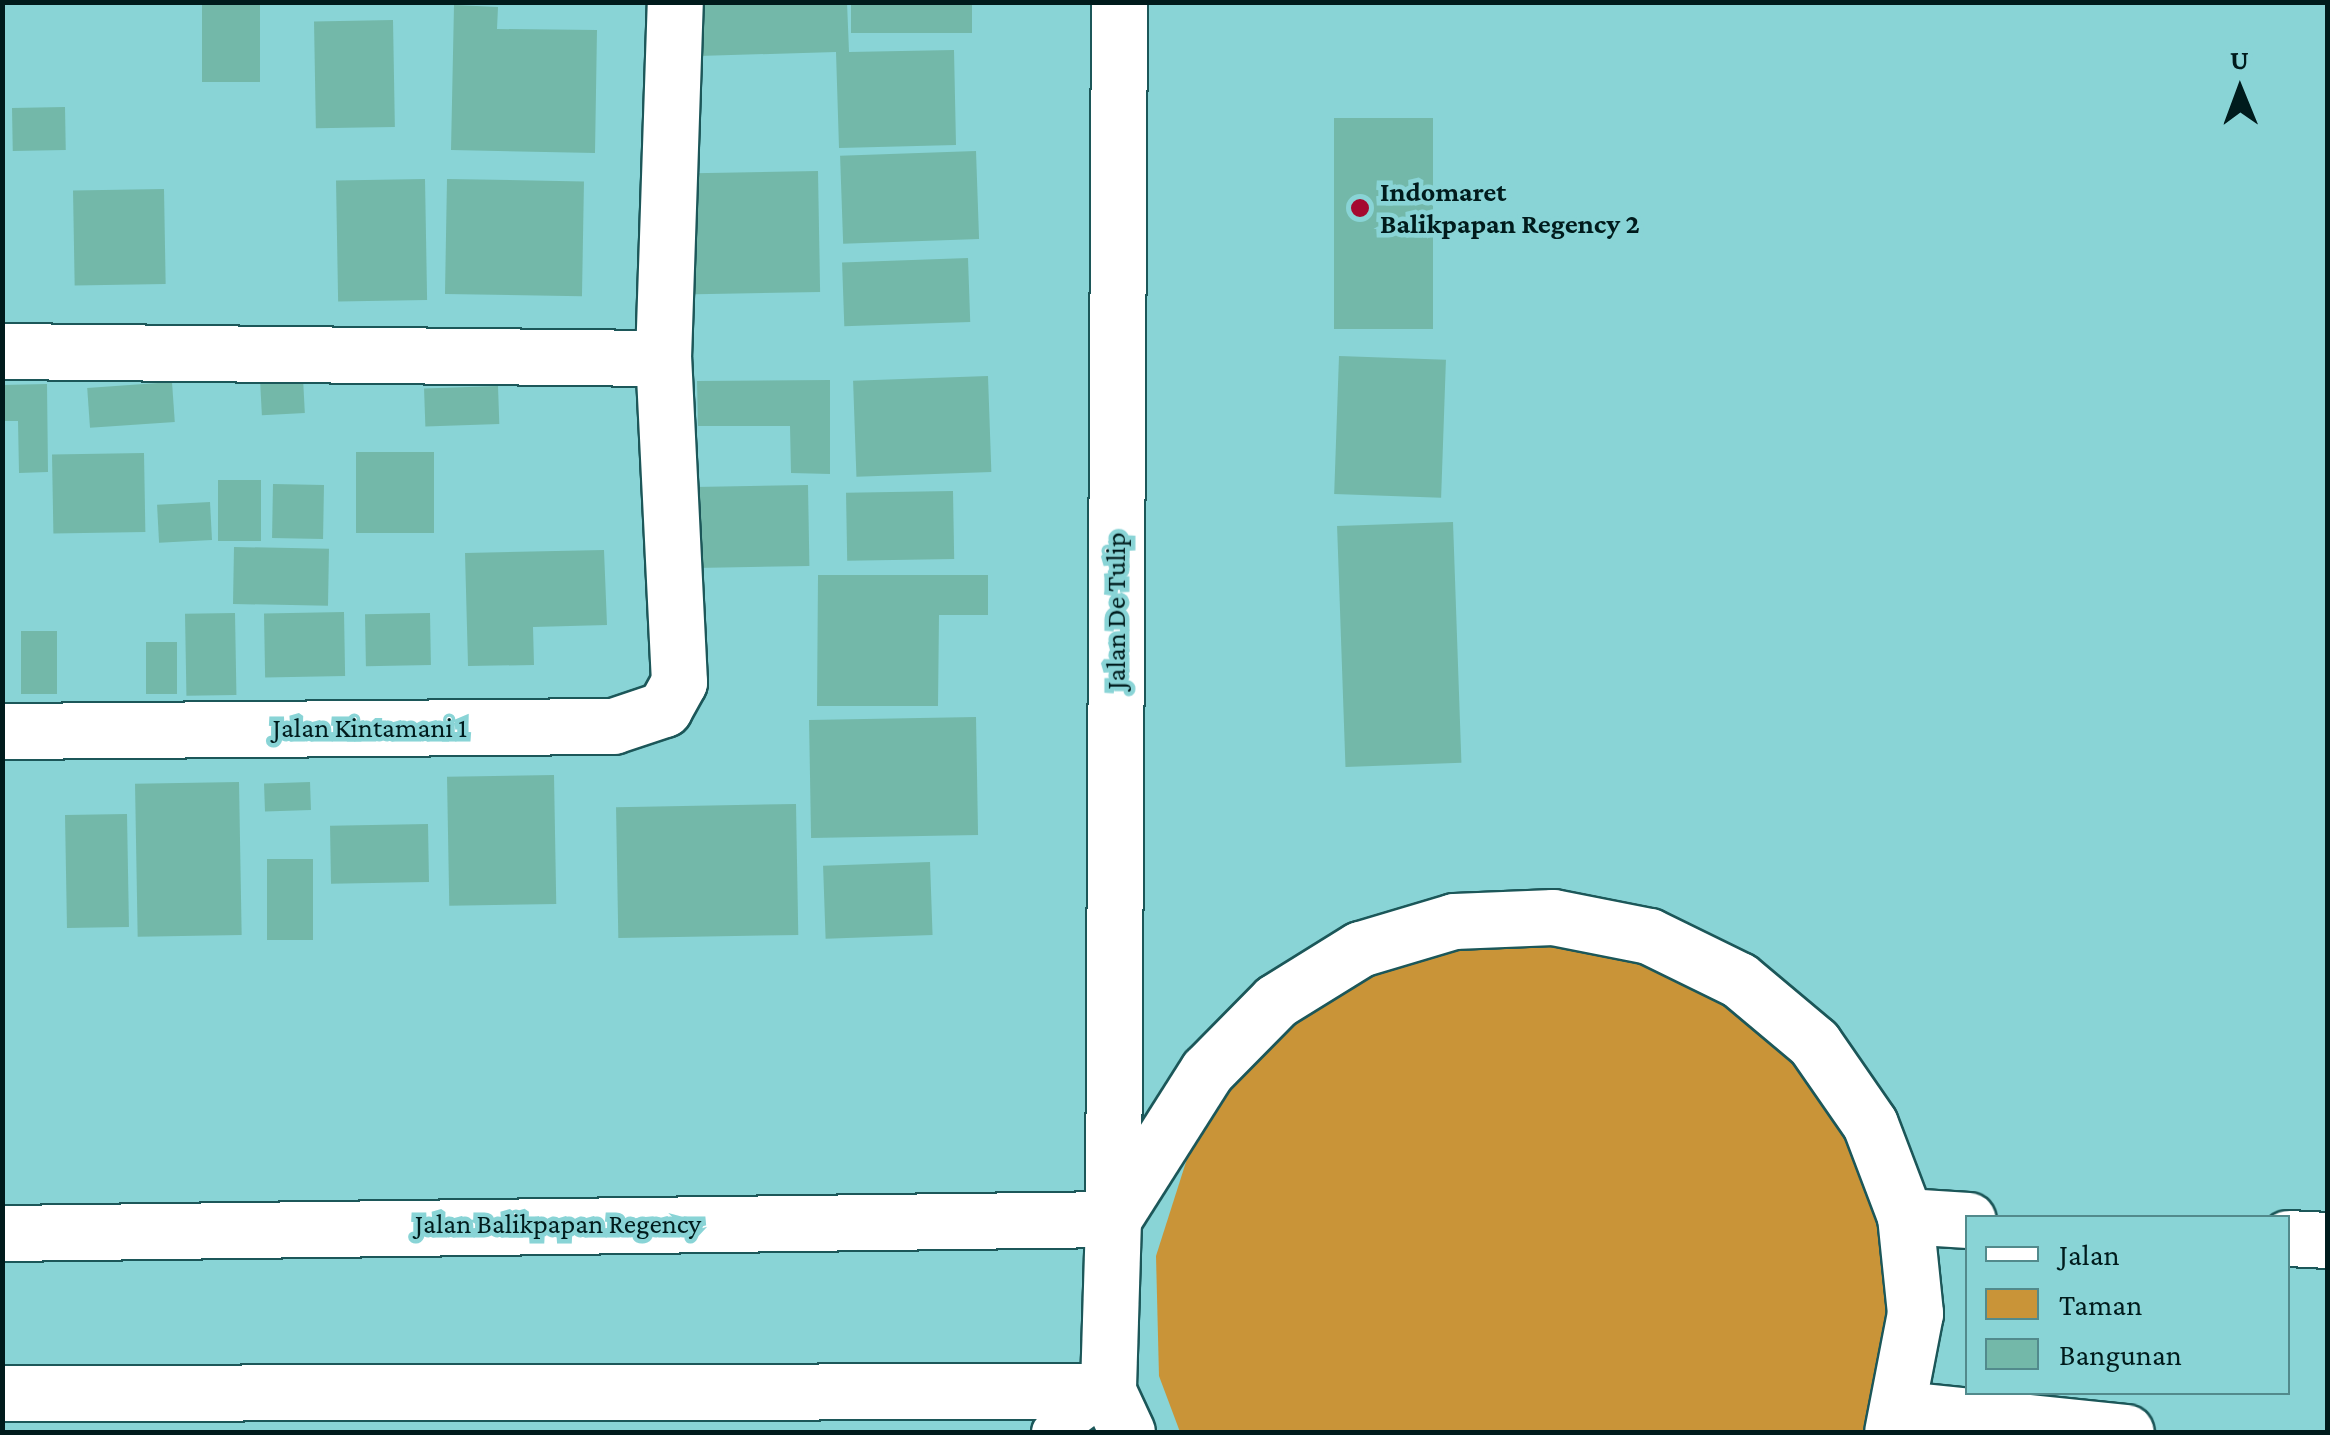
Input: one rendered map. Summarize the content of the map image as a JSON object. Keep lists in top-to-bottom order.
{
  "streets": {
    "street": ["Jalan De Tulip", "Jalan Kintamani 1", "Jalan Balikpapan Regency"]
  },
  "crossings": [
    ["Jalan De Tulip", "Jalan Balikpapan Regency"]
  ],
  "places": ["Indomaret Balikpapan Regency 2"],
  "legend": ["Jalan", "Taman", "Bangunan"],
  "north": "top"
}
